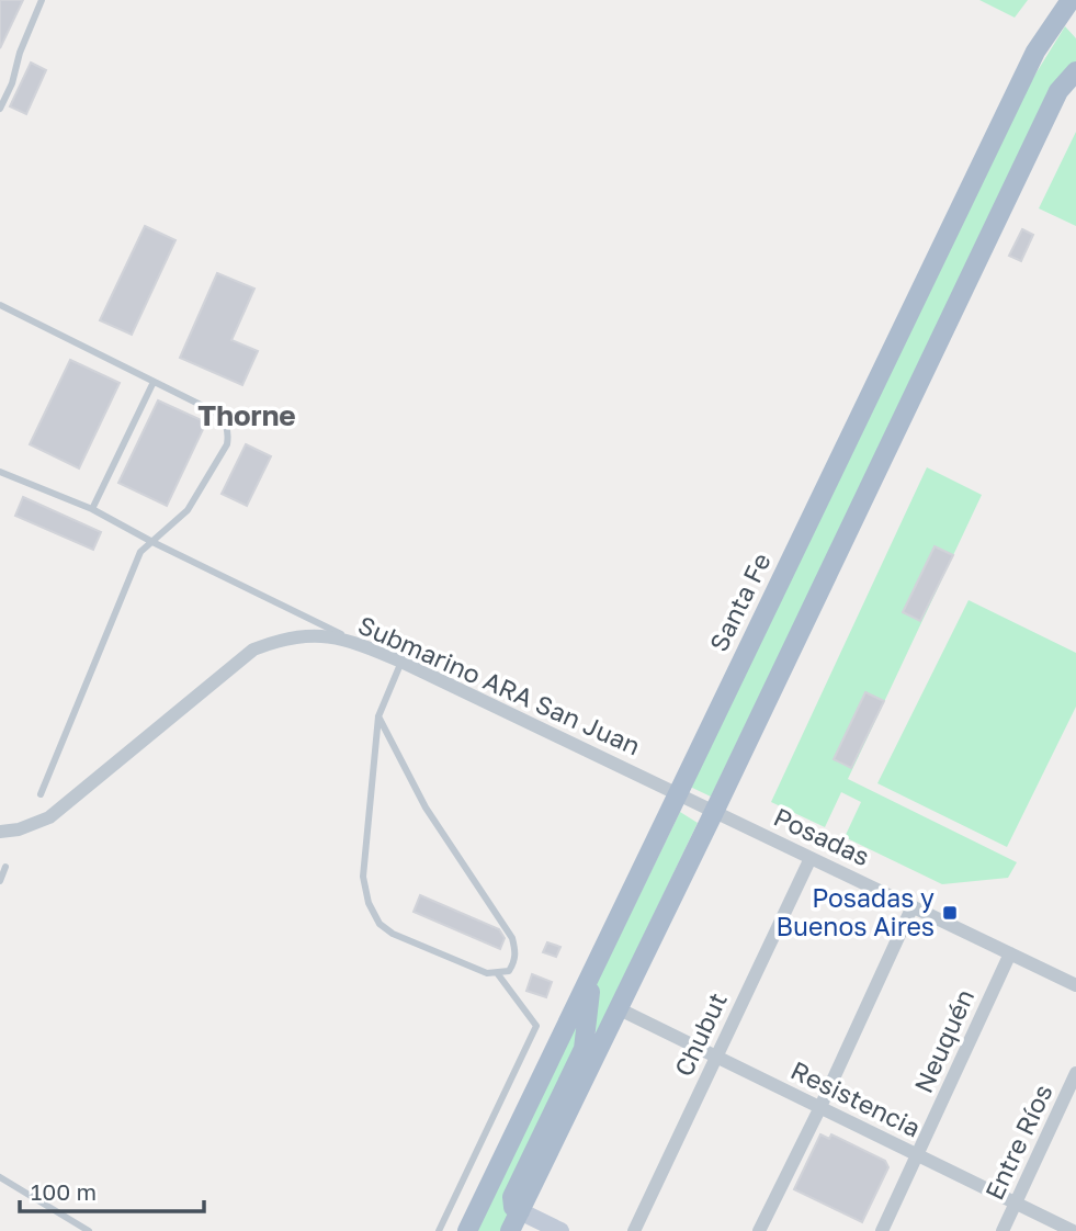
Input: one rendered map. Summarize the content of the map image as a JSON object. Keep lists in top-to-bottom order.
{
  "streets": {
    "main road": ["Santa Fe"],
    "street": [
      "Submarino ARA San Juan",
      "Posadas",
      "Chubut",
      "Neuquén",
      "Resistencia",
      "Entre Ríos"
    ]
  },
  "crossings": [
    ["Santa Fe", "Submarino ARA San Juan"],
    ["Submarino ARA San Juan", "Posadas"],
    ["Posadas", "Chubut"],
    ["Posadas", "Neuquén"],
    ["Chubut", "Resistencia"],
    ["Neuquén", "Resistencia"],
    ["Resistencia", "Entre Ríos"]
  ],
  "districts": ["Thorne"],
  "places": {
    "transit": ["Posadas y Buenos Aires"]
  },
  "scale_bar": "100 m"
}
